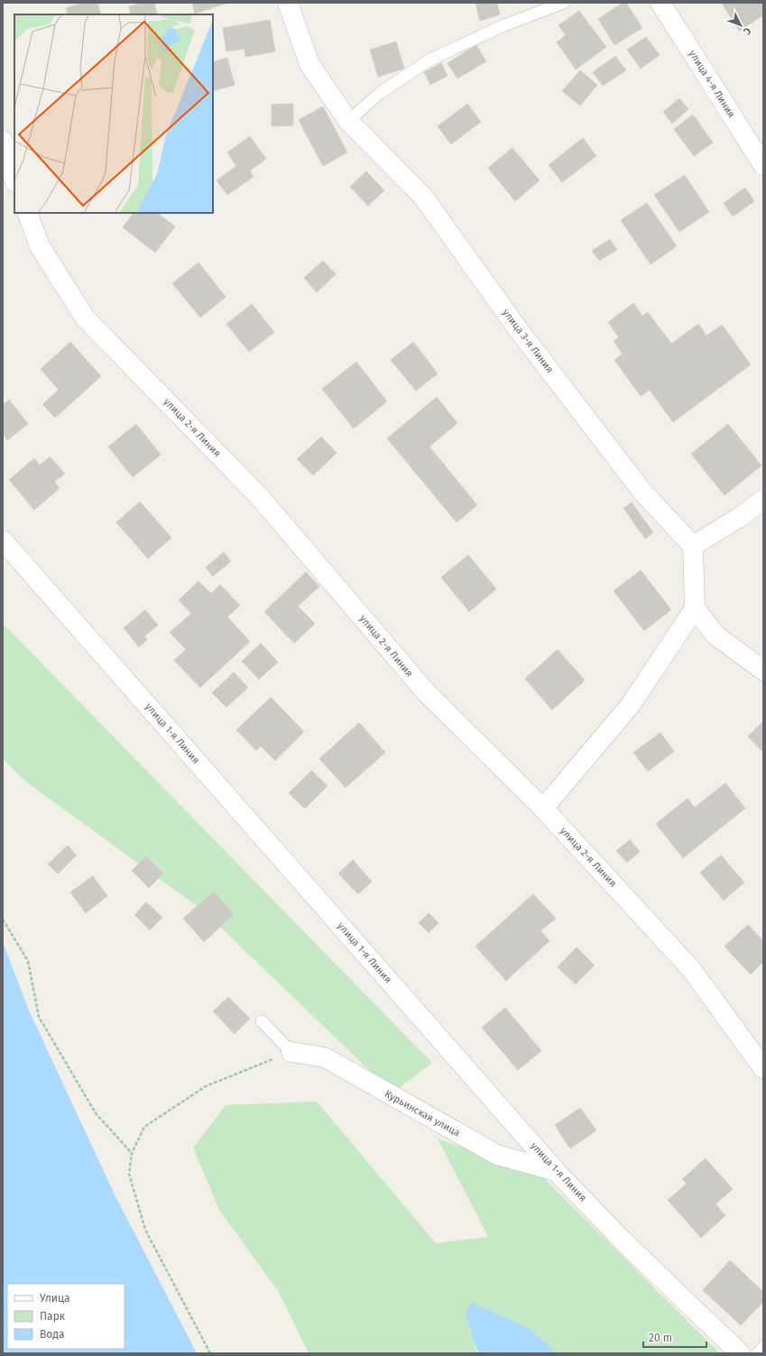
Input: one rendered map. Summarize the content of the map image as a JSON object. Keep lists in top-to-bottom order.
{
  "streets": {
    "street": [
      "улица 4-я Линия",
      "улица 3-я Линия",
      "улица 2-я Линия",
      "улица 1-я Линия",
      "Курьинская улица"
    ]
  },
  "crossings": [
    ["улица 1-я Линия", "Курьинская улица"]
  ],
  "legend": ["Улица", "Парк", "Вода"],
  "scale_bar": "20 m",
  "north": "bottom right"
}
